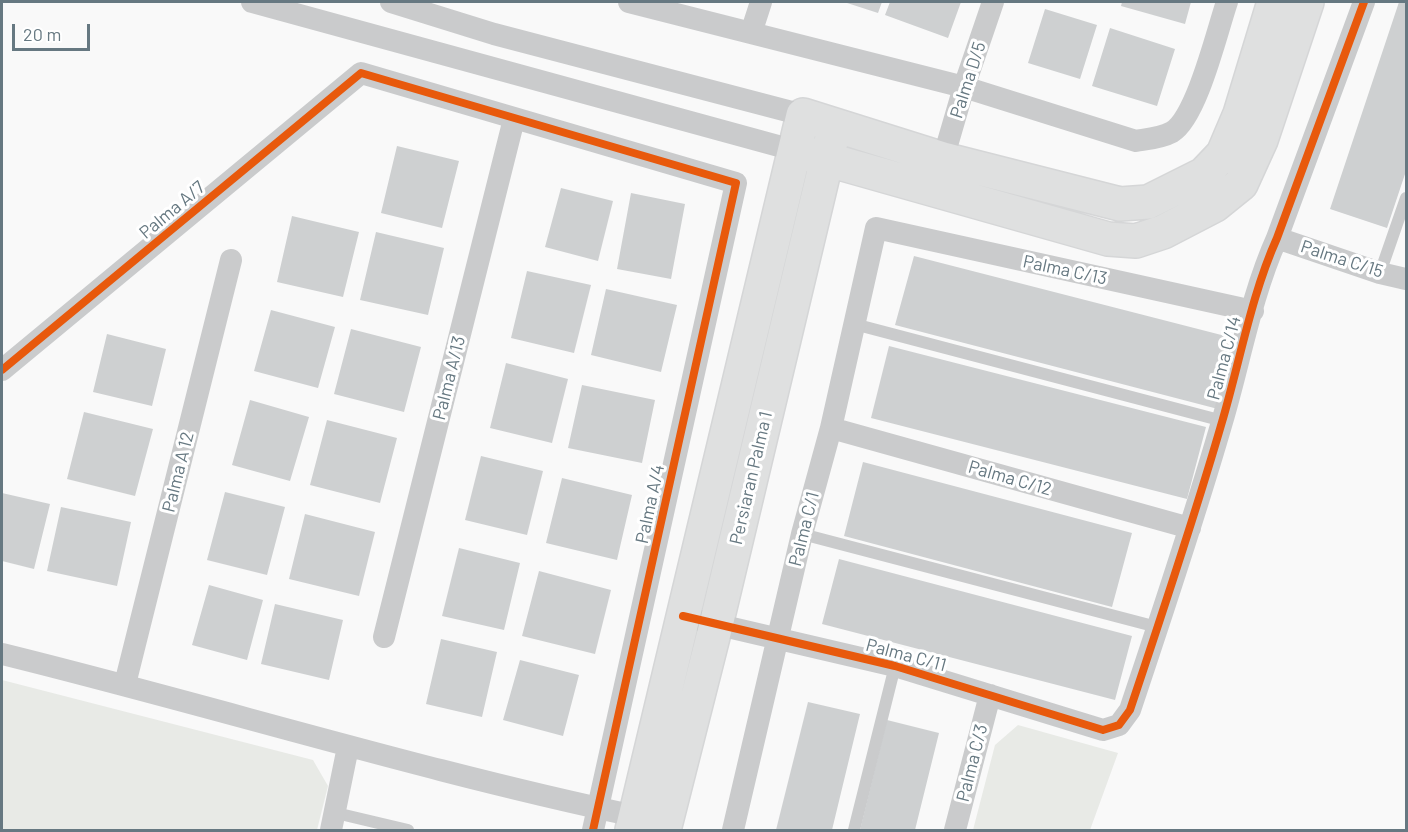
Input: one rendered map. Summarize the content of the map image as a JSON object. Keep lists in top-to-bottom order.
{
  "streets": {
    "street": [
      "Palma D/5",
      "Palma A/7",
      "Palma C/15",
      "Palma C/13",
      "Palma C/14",
      "Palma A/13",
      "Palma A 12",
      "Persiaran Palma 1",
      "Palma C/12",
      "Palma A/4",
      "Palma C/1",
      "Palma C/11",
      "Palma C/3"
    ]
  },
  "crossings": [
    ["Palma A/7", "Palma A/13"],
    ["Palma A/7", "Palma A/4"],
    ["Palma C/15", "Palma C/14"],
    ["Palma C/13", "Palma C/14"],
    ["Palma C/13", "Palma C/1"],
    ["Palma C/14", "Palma C/12"],
    ["Palma C/14", "Palma C/11"],
    ["Palma A/13", "Palma A/4"],
    ["Persiaran Palma 1", "Palma C/11"],
    ["Palma C/12", "Palma C/1"],
    ["Palma C/1", "Palma C/11"],
    ["Palma C/11", "Palma C/3"]
  ],
  "scale_bar": "20 m"
}
